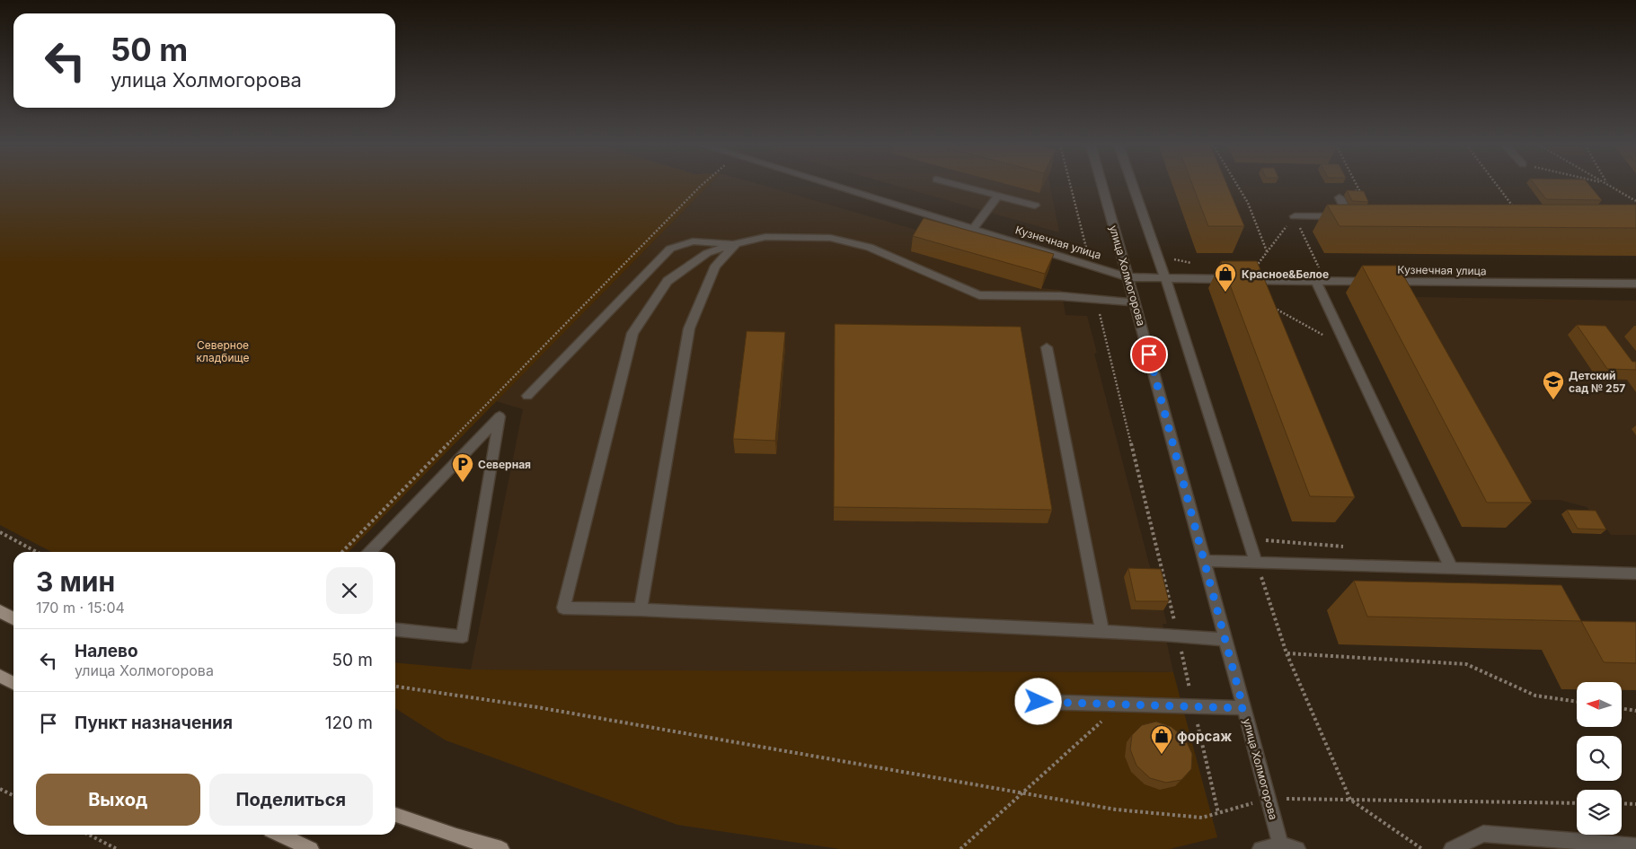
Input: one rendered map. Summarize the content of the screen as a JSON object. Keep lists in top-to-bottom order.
{
  "streets": {
    "street": ["Кузнечная улица", "улица Холмогорова"]
  },
  "crossings": [
    ["Кузнечная улица", "улица Холмогорова"]
  ],
  "parks": ["Северное кладбище"],
  "places": {
    "shop": ["Красное&Белое", "форсаж"],
    "school or university": ["Детский сад № 257"],
    "parking": ["Северная"]
  },
  "north": "left",
  "page": {
    "turn": ["50 m", "улица Холмогорова"],
    "heading": ["3 мин", "170 m · 15:04"],
    "list": [
      {
        "name": "Налево",
        "note": "улица Холмогорова",
        "value": "50 m"
      },
      {
        "name": "Пункт назначения",
        "value": "120 m"
      }
    ],
    "buttons": ["Выход", "Поделиться"]
  }
}
